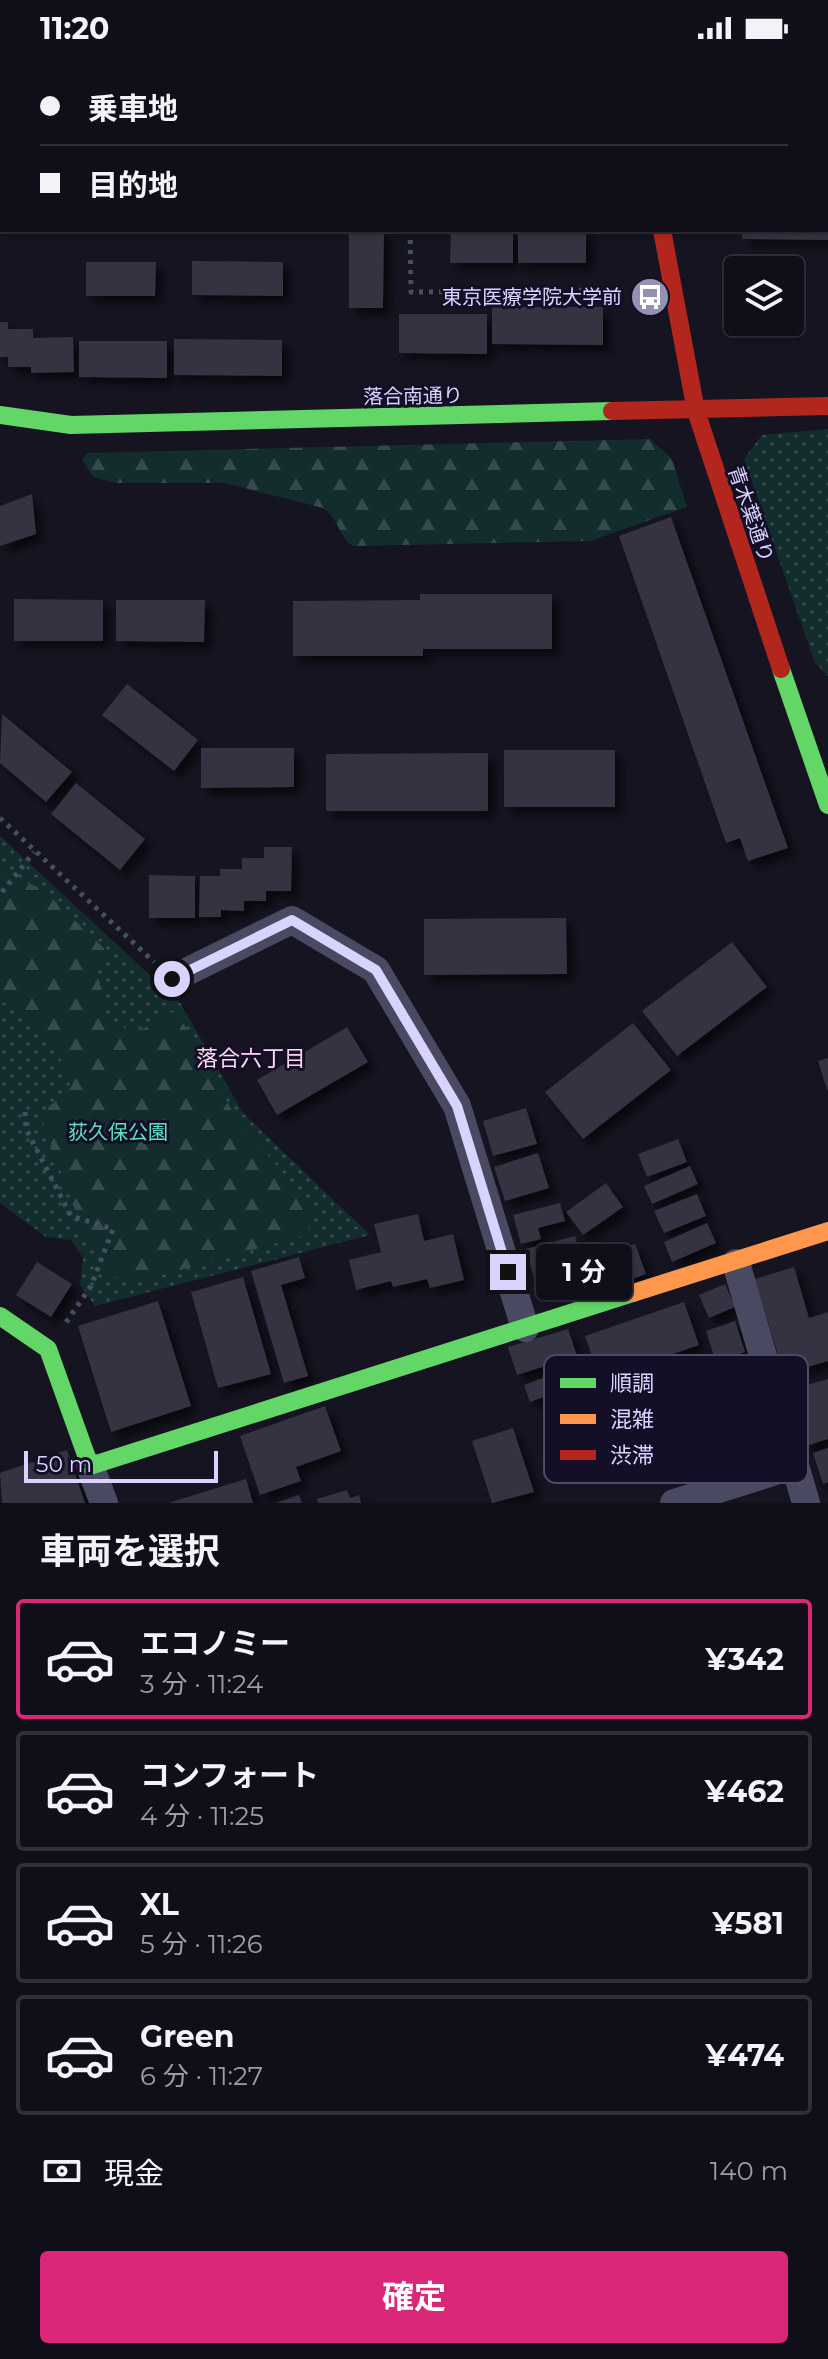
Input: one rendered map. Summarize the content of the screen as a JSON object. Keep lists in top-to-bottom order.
{
  "streets": {
    "street": ["落合南通り", "青木葉通り"]
  },
  "crossings": [
    ["落合南通り", "青木葉通り"]
  ],
  "districts": ["落合六丁目"],
  "parks": ["荻久保公園"],
  "places": {
    "bus stop": ["東京医療学院大学前"]
  },
  "legend": ["順調", "混雑", "渋滞"],
  "scale_bar": "50 m",
  "page": {
    "status": "11:20",
    "banner": ["乗車地", "目的地"],
    "bubble": "1 分",
    "scale": "50 m",
    "heading": "車両を選択",
    "list": [
      {
        "name": "エコノミー",
        "note": "3 分 · 11:24",
        "value": "¥342"
      },
      {
        "name": "コンフォート",
        "note": "4 分 · 11:25",
        "value": "¥462"
      },
      {
        "name": "XL",
        "note": "5 分 · 11:26",
        "value": "¥581"
      },
      {
        "name": "Green",
        "note": "6 分 · 11:27",
        "value": "¥474"
      }
    ],
    "pay": ["現金", "140 m"],
    "buttons": "確定"
  }
}
